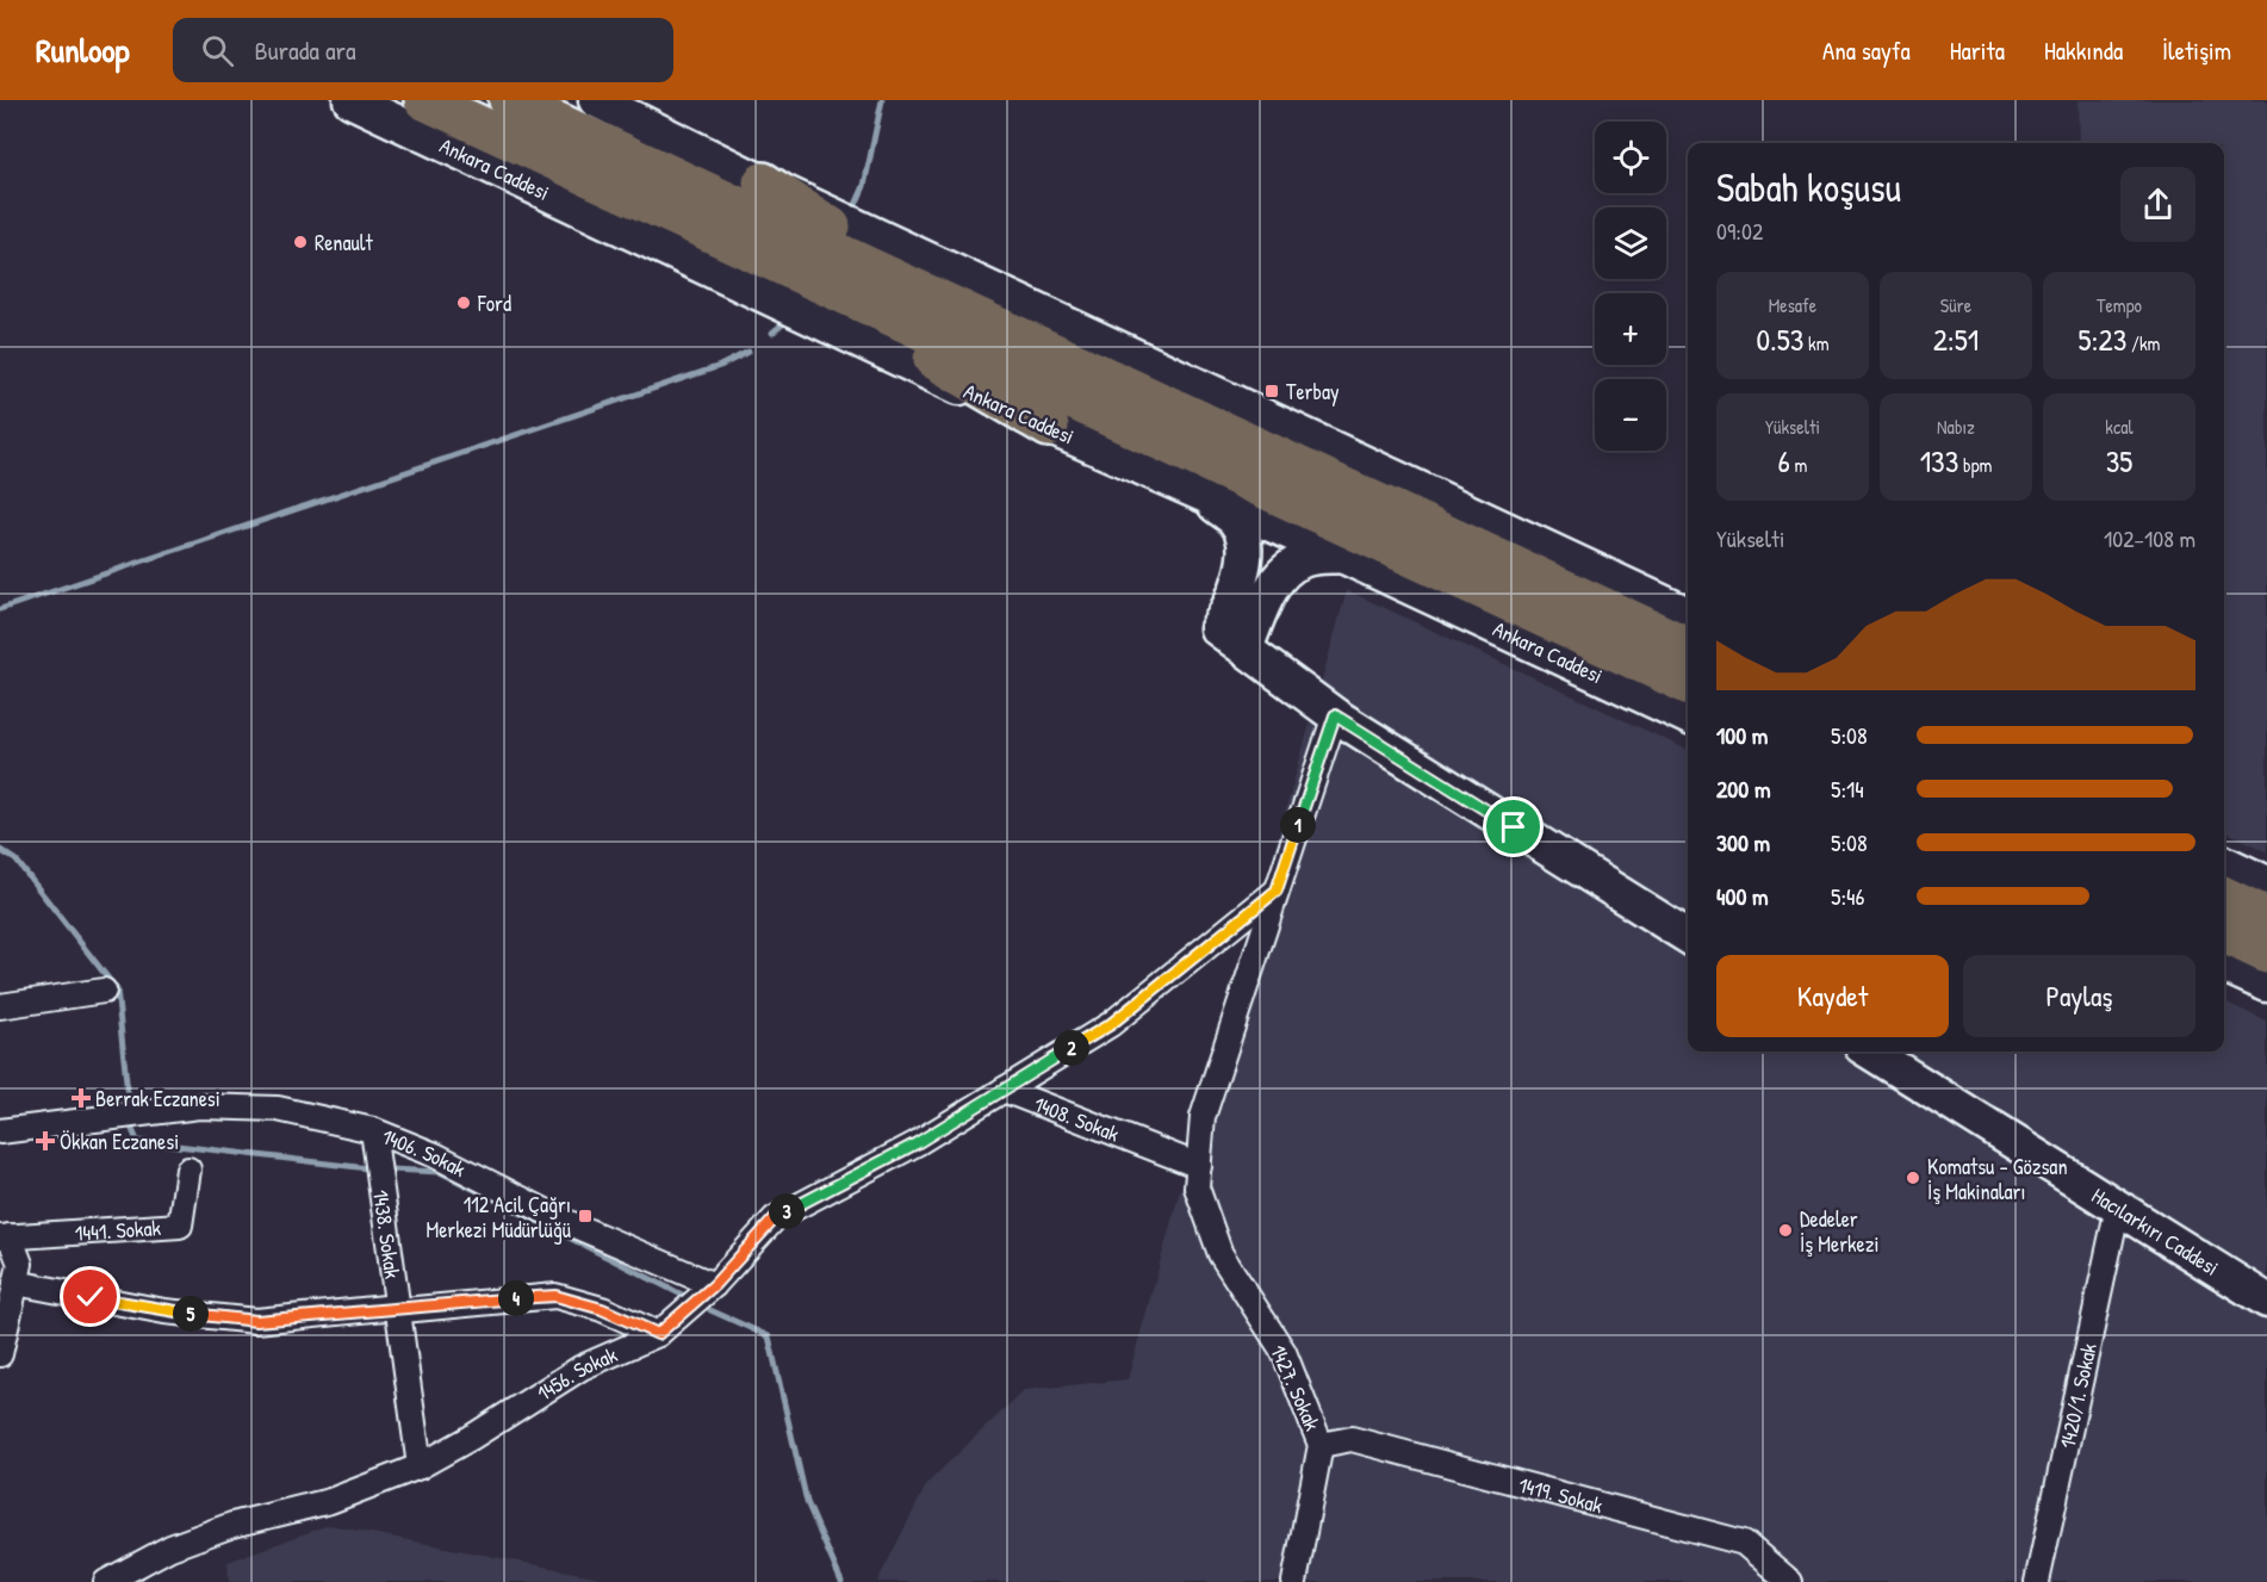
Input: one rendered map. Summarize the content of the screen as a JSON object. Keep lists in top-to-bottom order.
{
  "streets": {
    "highway": ["Ankara Caddesi"],
    "main road": ["Hacılarkırı Caddesi"],
    "street": [
      "1408. Sokak",
      "1406. Sokak",
      "1441. Sokak",
      "1438. Sokak",
      "1456. Sokak",
      "1427. Sokak",
      "1420/1. Sokak",
      "1419. Sokak"
    ]
  },
  "crossings": [
    ["1408. Sokak", "1456. Sokak"],
    ["1408. Sokak", "1427. Sokak"],
    ["1406. Sokak", "1438. Sokak"],
    ["1406. Sokak", "1456. Sokak"],
    ["Hacılarkırı Caddesi", "1420/1. Sokak"],
    ["1438. Sokak", "1456. Sokak"],
    ["1427. Sokak", "1419. Sokak"]
  ],
  "places": {
    "other": [
      "Renault",
      "Ford",
      "Komatsu - Gözsan İş Makinaları",
      "Dedeler İş Merkezi"
    ],
    "transit": ["Terbay", "112 Acil Çağrı Merkezi Müdürlüğü"],
    "health": ["Berrak Eczanesi", "Ökkan Eczanesi"]
  },
  "page": {
    "header": "Runloop",
    "search": "Burada ara",
    "nav": [
      "Ana sayfa",
      "Harita",
      "Hakkında",
      "İletişim"
    ],
    "map_buttons": ["+", "−"],
    "heading": ["Sabah koşusu", "09:02"],
    "stats": [
      ["Mesafe", "0.53 km"],
      ["Süre", "2:51"],
      ["Tempo", "5:23 /km"],
      ["Yükselti", "6 m"],
      ["Nabız", "133 bpm"],
      ["kcal", "35"]
    ],
    "chart": ["Yükselti", "102–108 m"],
    "list": [
      {
        "name": "100 m",
        "note": "5:08"
      },
      {
        "name": "200 m",
        "note": "5:14"
      },
      {
        "name": "300 m",
        "note": "5:08"
      },
      {
        "name": "400 m",
        "note": "5:46"
      }
    ],
    "pins": [
      "1",
      "2",
      "3",
      "4",
      "5"
    ],
    "buttons": ["Kaydet", "Paylaş"]
  }
}
